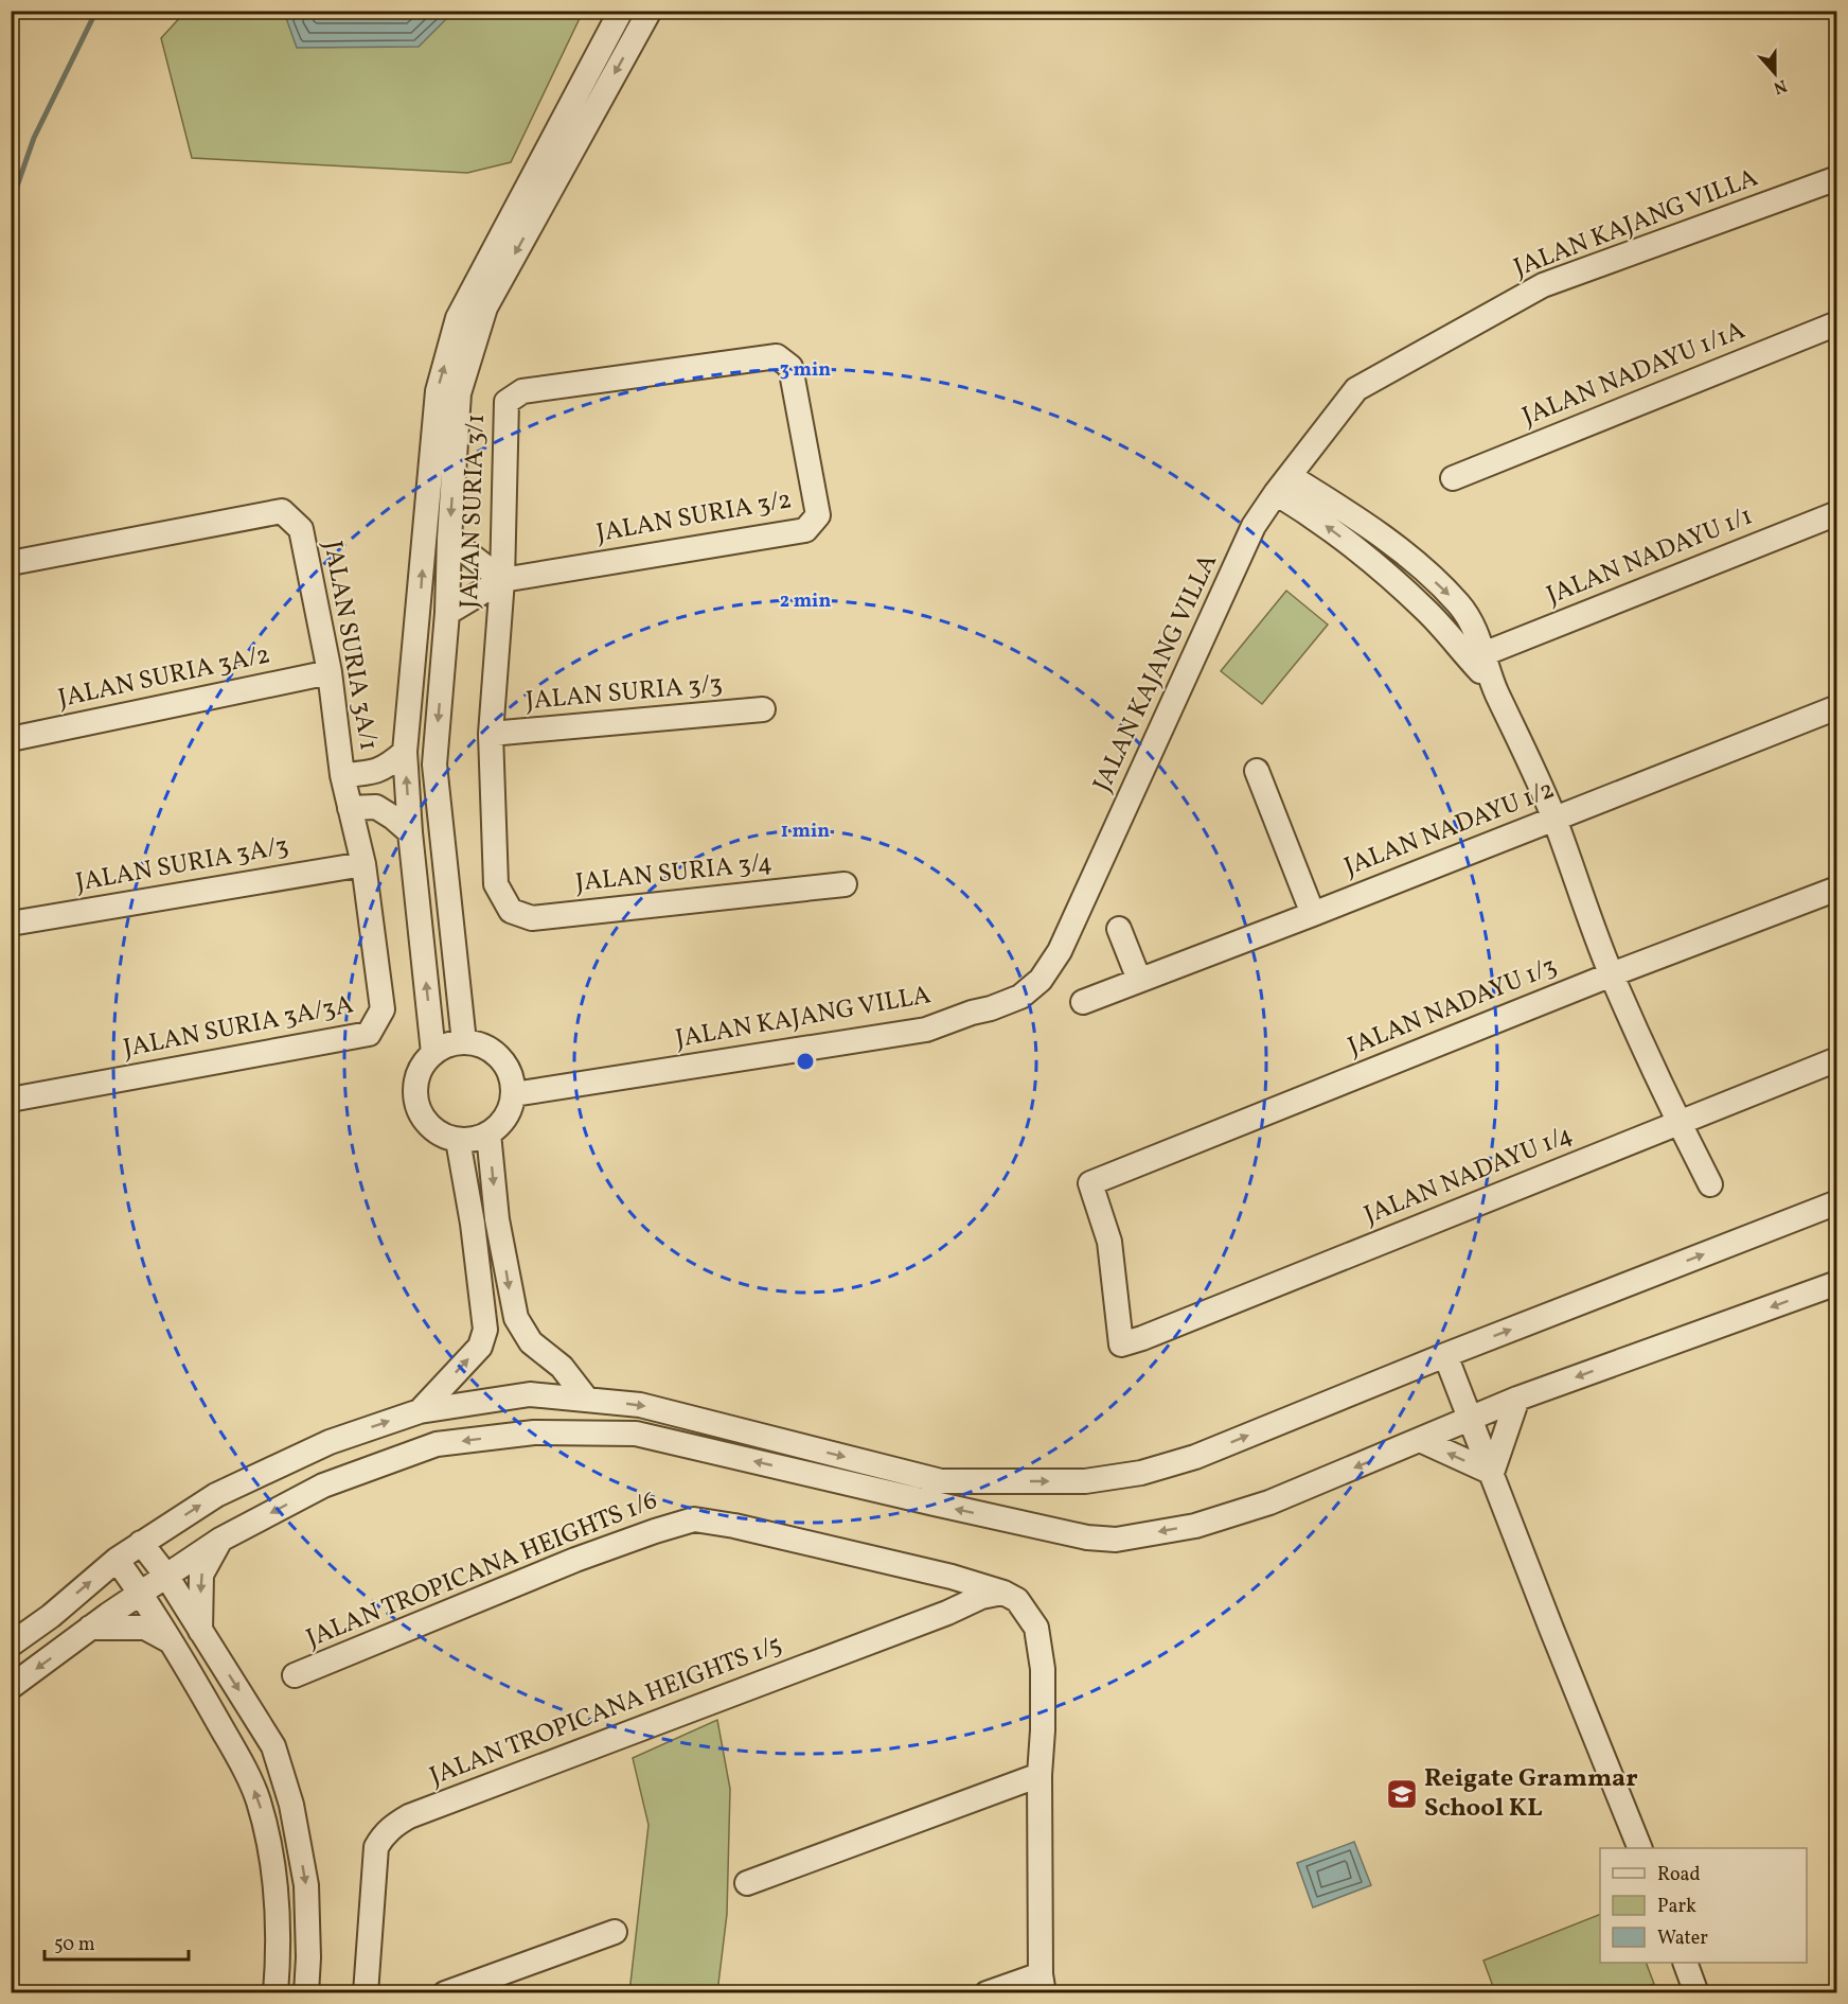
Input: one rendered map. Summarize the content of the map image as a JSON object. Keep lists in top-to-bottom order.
{
  "streets": {
    "street": [
      "JALAN KAJANG VILLA",
      "JALAN NADAYU 1/1A",
      "JALAN SURIA 3/1",
      "JALAN SURIA 3/2",
      "JALAN NADAYU 1/1",
      "JALAN SURIA 3A/1",
      "JALAN SURIA 3A/2",
      "JALAN SURIA 3/3",
      "JALAN NADAYU 1/2",
      "JALAN SURIA 3A/3",
      "JALAN SURIA 3/4",
      "JALAN NADAYU 1/3",
      "JALAN SURIA 3A/3A",
      "JALAN NADAYU 1/4",
      "JALAN TROPICANA HEIGHTS 1/6",
      "JALAN TROPICANA HEIGHTS 1/5"
    ]
  },
  "crossings": [
    ["JALAN SURIA 3/1", "JALAN SURIA 3/2"],
    ["JALAN SURIA 3/1", "JALAN SURIA 3/3"],
    ["JALAN SURIA 3/1", "JALAN SURIA 3/4"],
    ["JALAN SURIA 3A/1", "JALAN SURIA 3A/2"],
    ["JALAN SURIA 3A/1", "JALAN SURIA 3A/3A"],
    ["JALAN SURIA 3A/3", "JALAN SURIA 3A/3A"],
    ["JALAN NADAYU 1/3", "JALAN NADAYU 1/4"],
    ["JALAN TROPICANA HEIGHTS 1/6", "JALAN TROPICANA HEIGHTS 1/5"]
  ],
  "places": {
    "school or university": ["Reigate Grammar School KL"]
  },
  "legend": ["Road", "Park", "Water"],
  "scale_bar": "50 m",
  "north": "bottom",
  "rings": ["3 min", "2 min", "1 min"]
}
